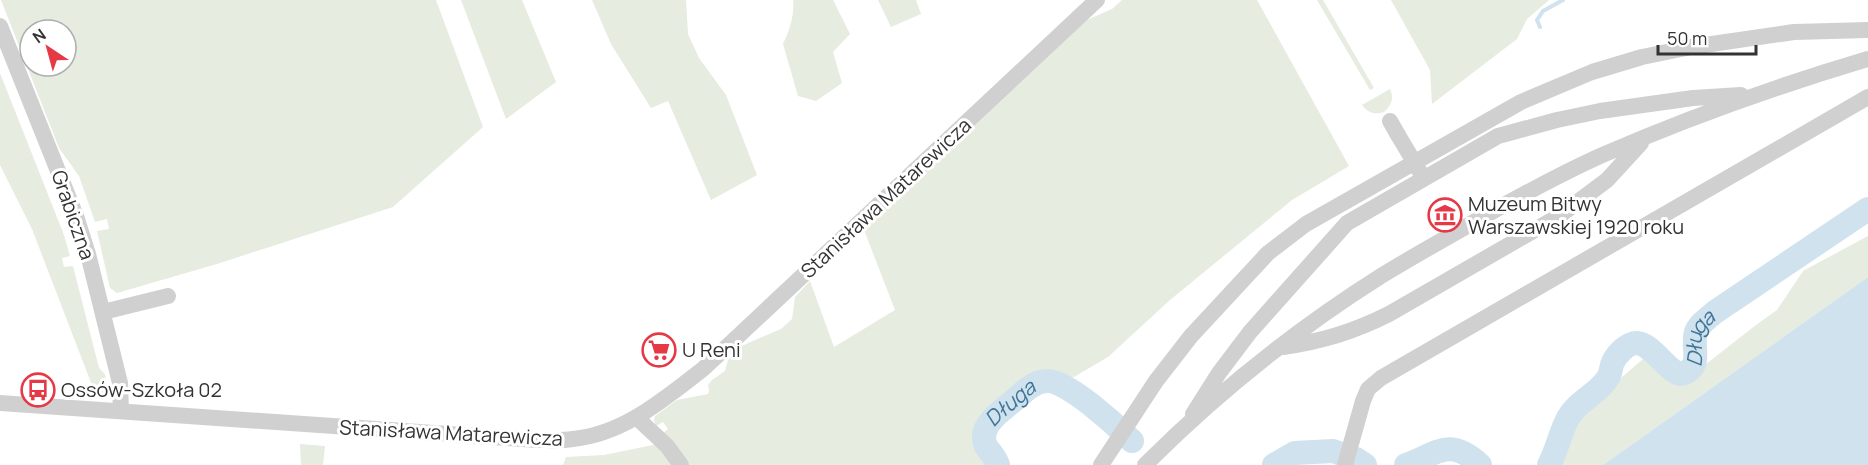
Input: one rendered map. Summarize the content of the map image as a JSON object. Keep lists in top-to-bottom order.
{
  "streets": {
    "street": ["Stanisława Matarewicza", "Grabiczna"]
  },
  "crossings": [
    ["Stanisława Matarewicza", "Grabiczna"]
  ],
  "water": ["Długa"],
  "places": {
    "museum": ["Muzeum Bitwy Warszawskiej 1920 roku"],
    "supermarket": ["U Reni"],
    "bus stop": ["Ossów-Szkoła 02"]
  },
  "scale_bar": "50 m",
  "north": "top left"
}
